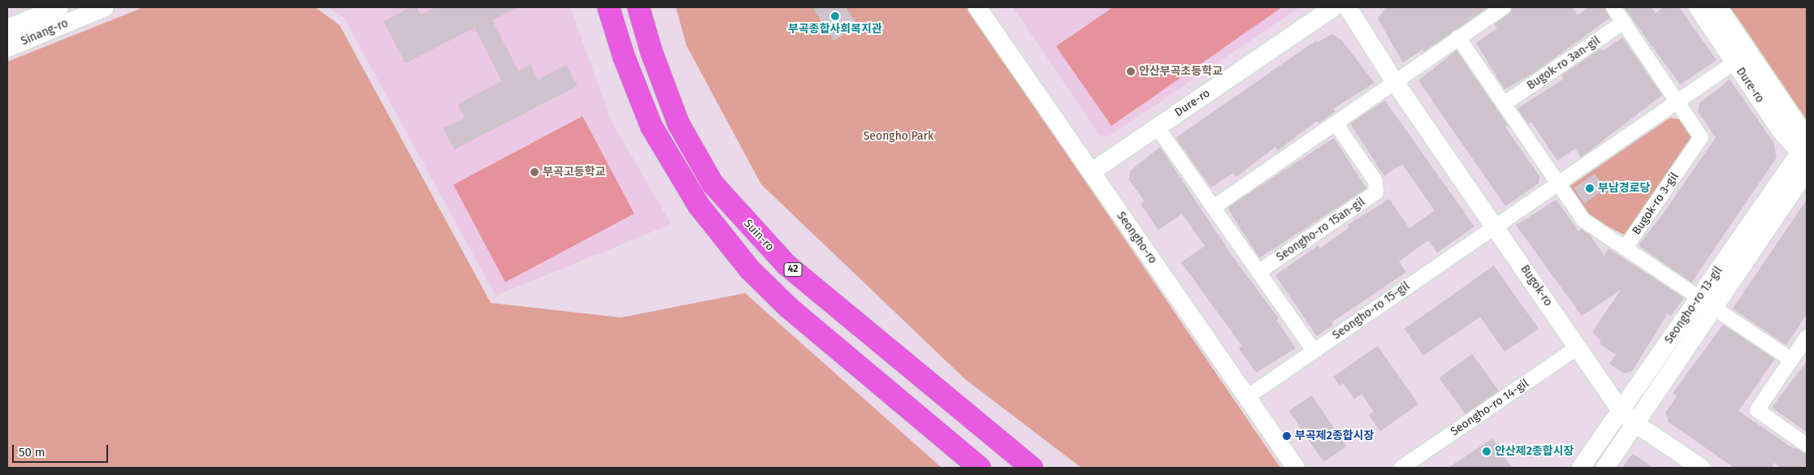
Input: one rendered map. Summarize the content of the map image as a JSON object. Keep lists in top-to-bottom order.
{
  "streets": {
    "highway": ["Suin-ro", "42"],
    "street": [
      "Sinang-ro",
      "Bugok-ro 3an-gil",
      "Dure-ro",
      "Bugok-ro 3-gil",
      "Seongho-ro 15an-gil",
      "Seongho-ro",
      "Bugok-ro",
      "Seongho-ro 13-gil",
      "Seongho-ro 15-gil",
      "Seongho-ro 14-gil"
    ]
  },
  "crossings": [
    ["Dure-ro", "Seongho-ro"],
    ["Dure-ro", "Seongho-ro 13-gil"],
    ["Seongho-ro", "Seongho-ro 15-gil"],
    ["Bugok-ro", "Seongho-ro 13-gil"],
    ["Bugok-ro", "Seongho-ro 15-gil"],
    ["Bugok-ro", "Seongho-ro 14-gil"]
  ],
  "parks": ["Seongho Park"],
  "places": [
    "부곡종합사회복지관",
    "안산부곡초등학교",
    "부곡고등학교",
    "부남경로당",
    "부곡제2종합시장",
    "안산제2종합시장"
  ],
  "scale_bar": "50 m"
}
